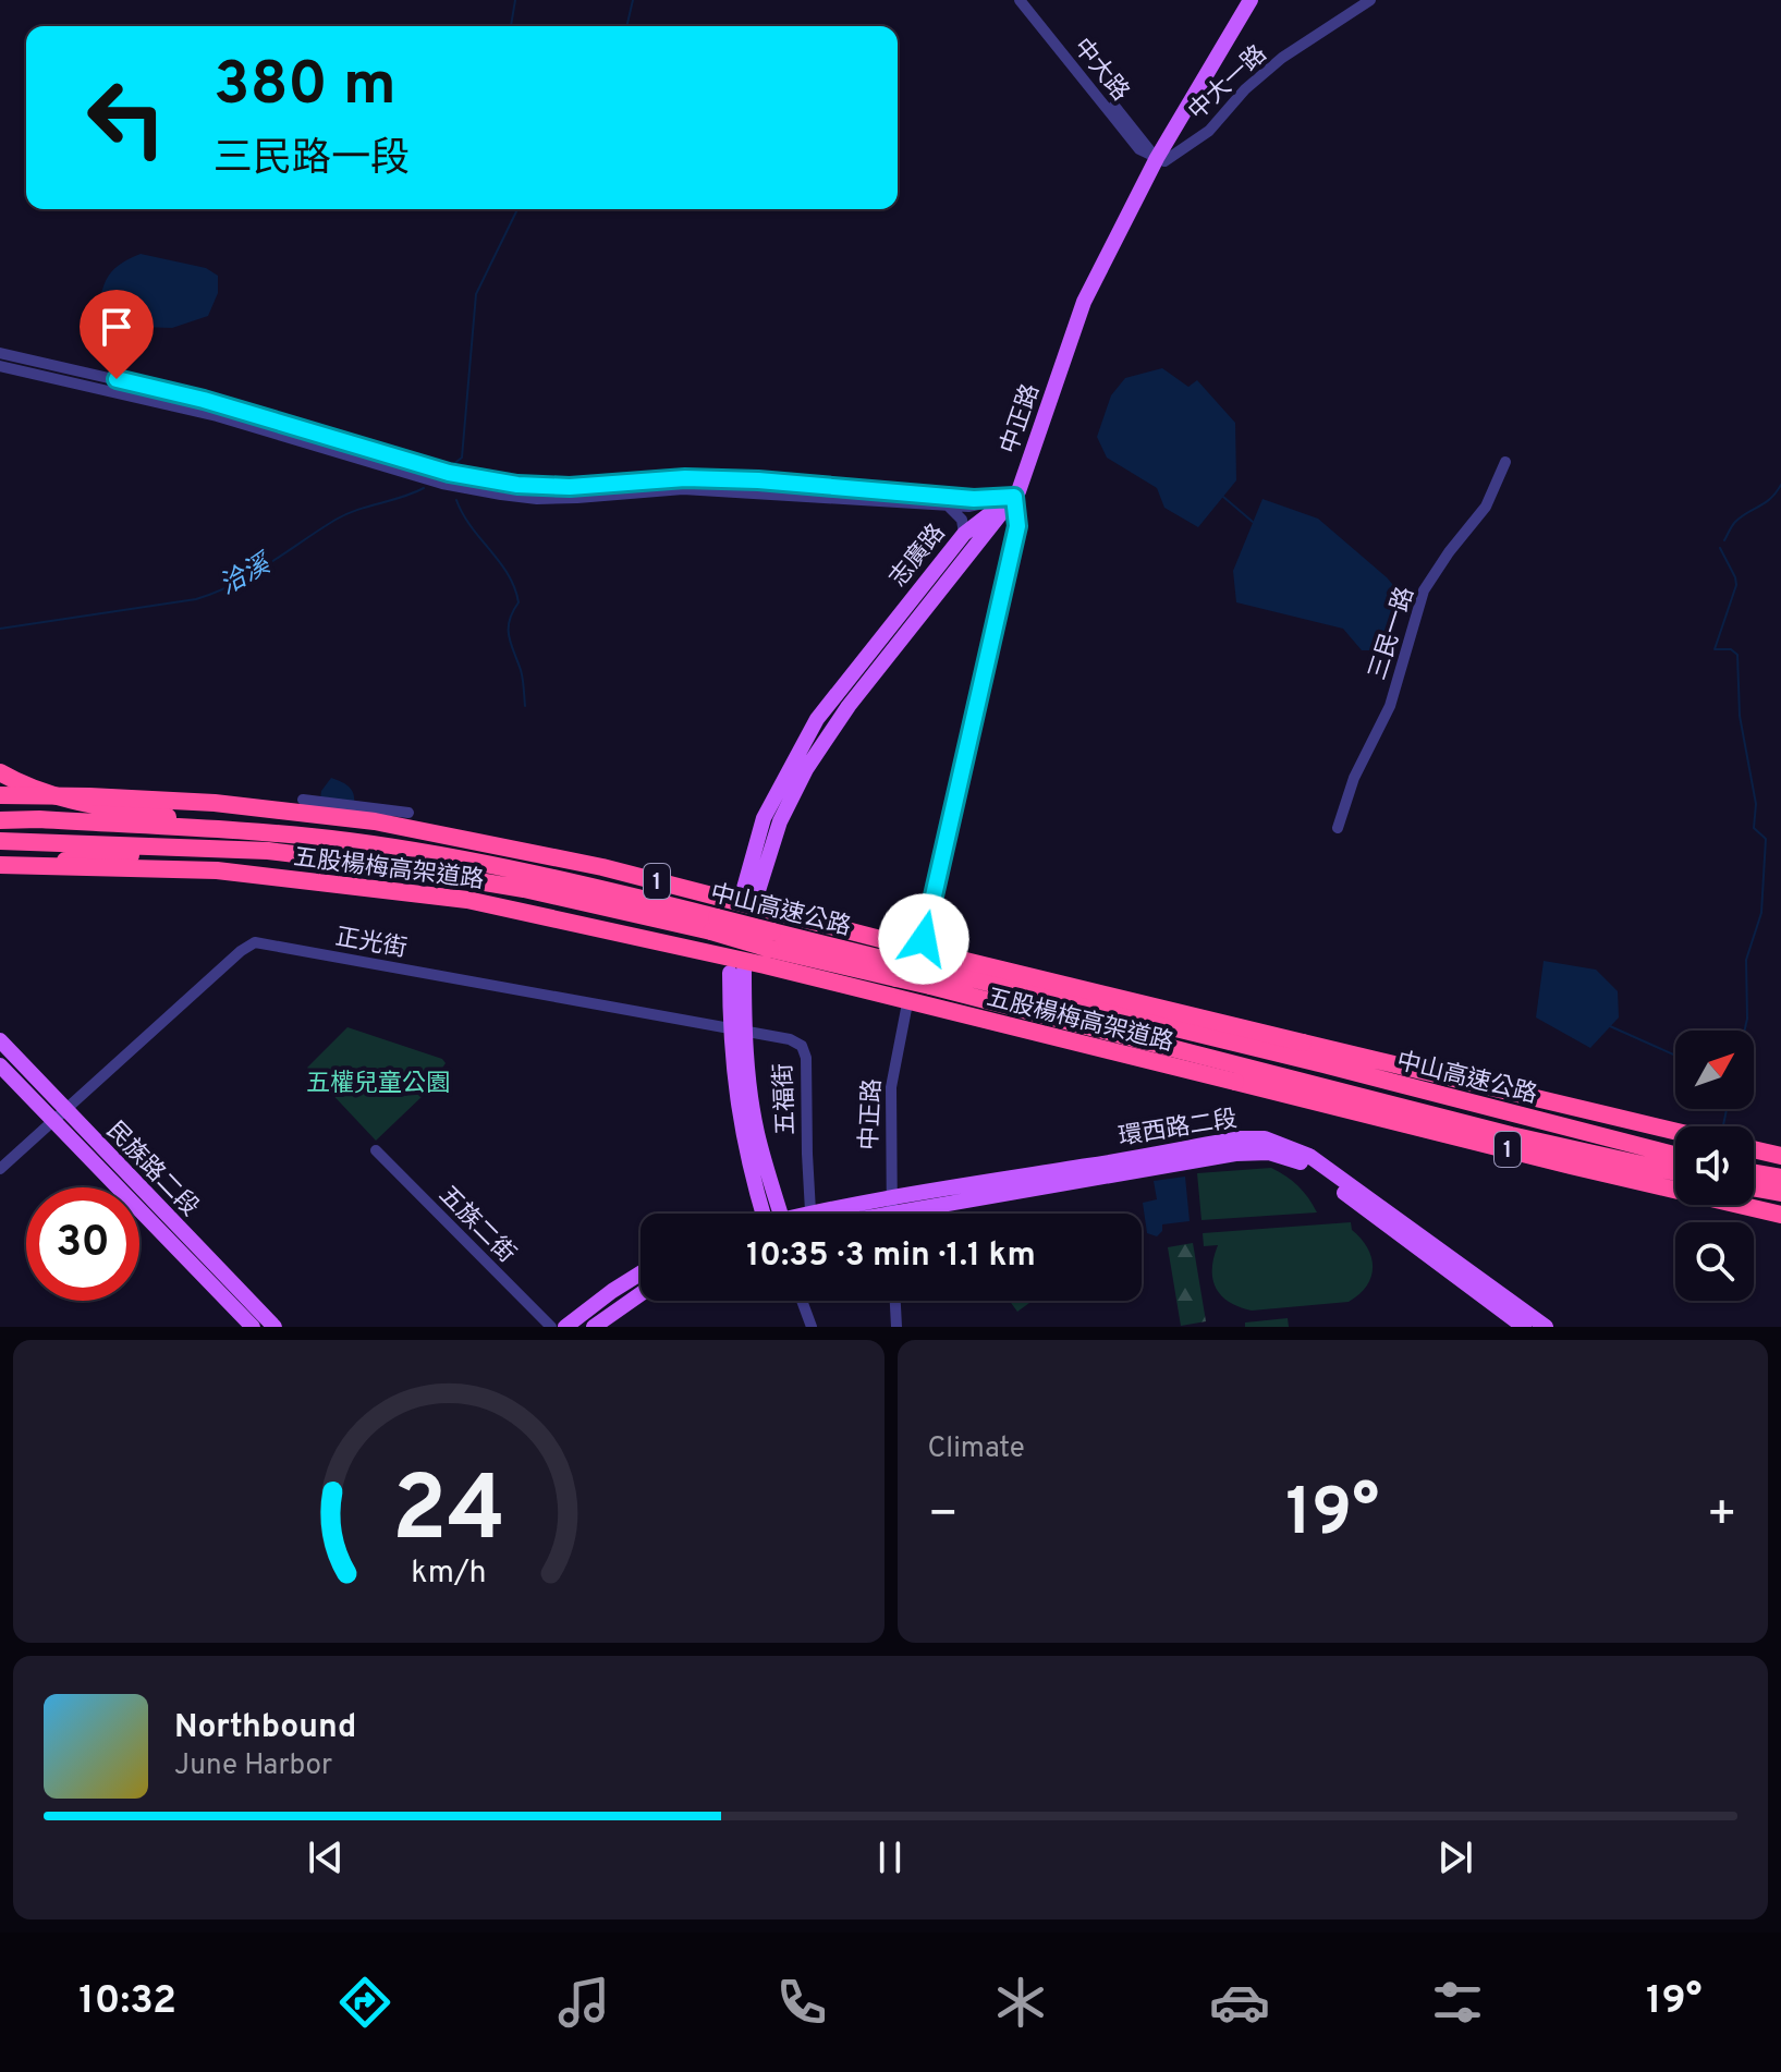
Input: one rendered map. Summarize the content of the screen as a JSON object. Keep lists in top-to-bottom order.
{
  "streets": {
    "highway": ["五股楊梅高架道路", "1", "中山高速公路"],
    "main road": [
      "中正路",
      "志廣路",
      "環西路二段",
      "民族路二段"
    ],
    "street": [
      "中大路",
      "中大一路",
      "三民一路",
      "正光街",
      "五福街",
      "五族二街"
    ]
  },
  "crossings": [
    ["中大路", "中大一路"],
    ["中大路", "中正路"],
    ["中大一路", "中正路"],
    ["中正路", "志廣路"],
    ["中正路", "環西路二段"],
    ["正光街", "五福街"],
    ["正光街", "民族路二段"],
    ["五福街", "環西路二段"]
  ],
  "water": ["洽溪"],
  "parks": ["五權兒童公園"],
  "north": "top right",
  "page": {
    "turn": ["380 m", "三民路一段"],
    "limit": "30",
    "trip": "10:35 · 3 min · 1.1 km",
    "tile": "Climate",
    "heat": ["−", "19°", "+"],
    "song": ["Northbound", "June Harbor"],
    "tabs": ["10:32", "19°"],
    "gauge": ["24", "km/h"]
  }
}
